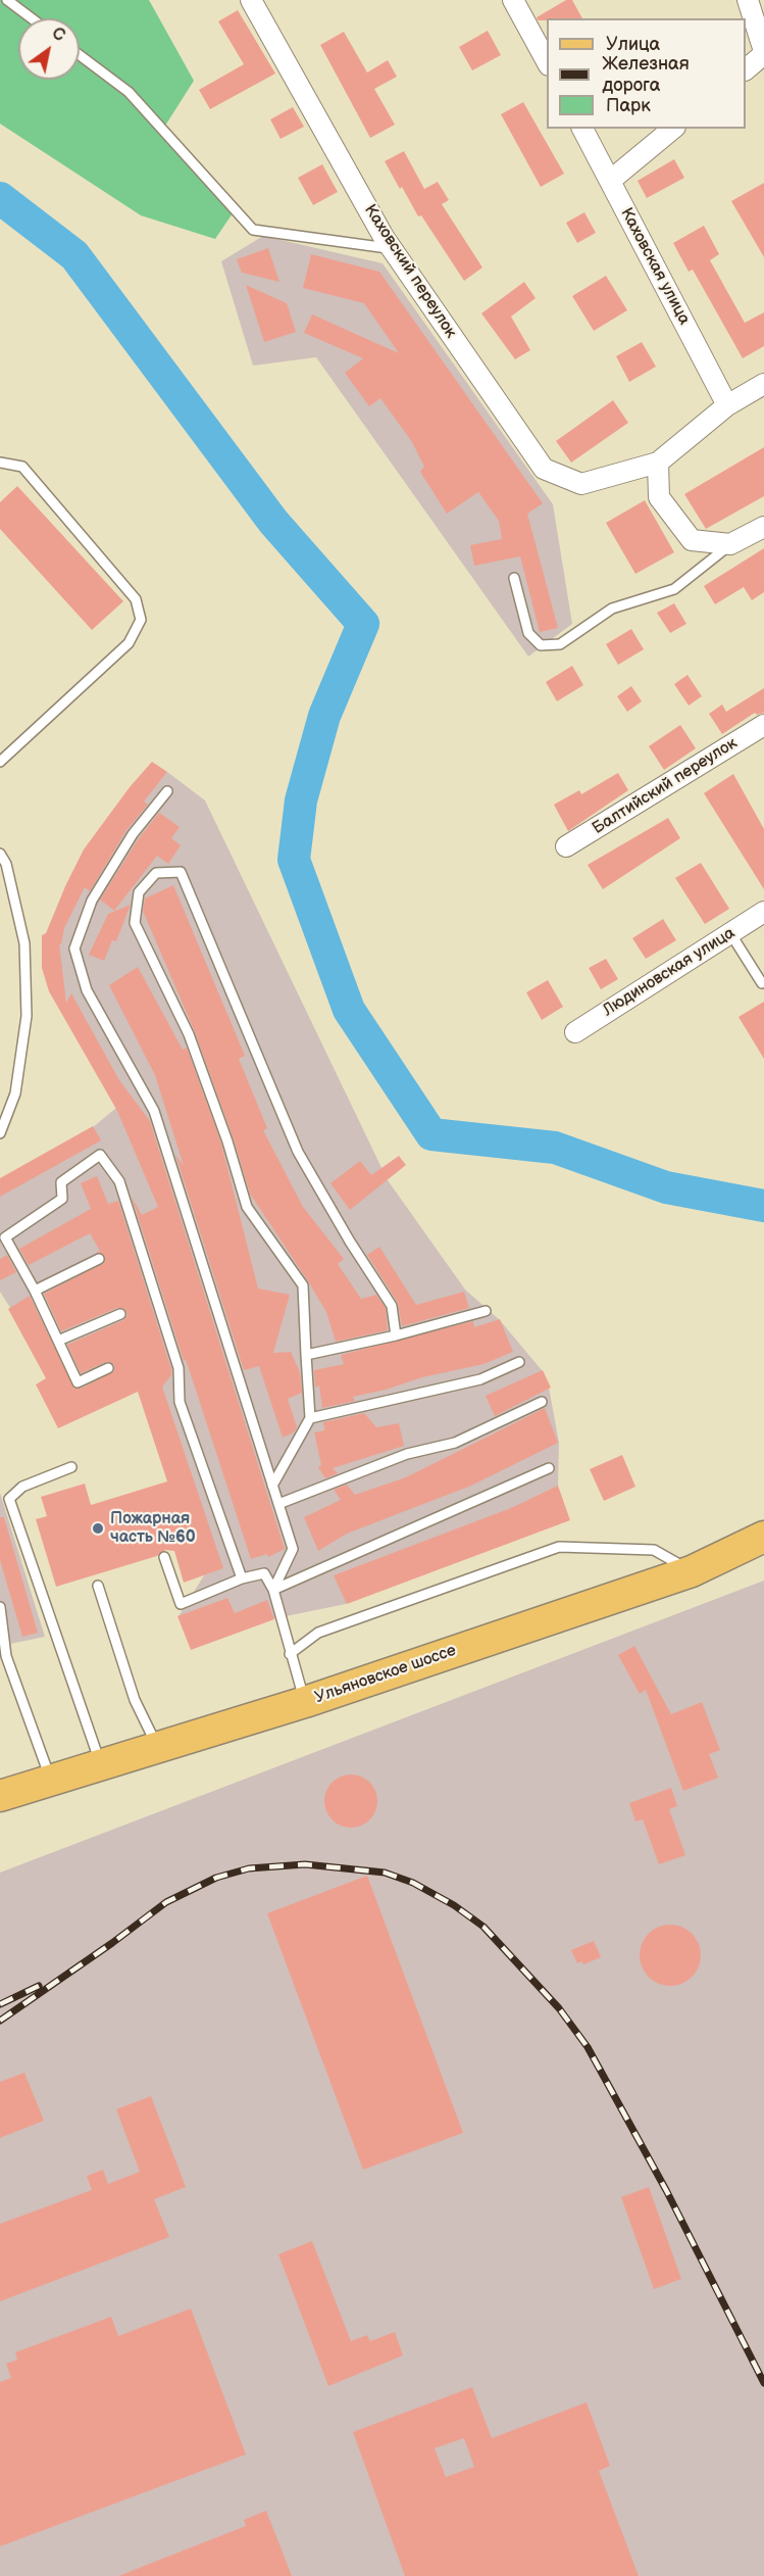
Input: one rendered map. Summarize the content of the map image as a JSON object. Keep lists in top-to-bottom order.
{
  "streets": {
    "main road": ["Ульяновское шоссе"],
    "street": [
      "Каховская улица",
      "Каховский переулок",
      "Балтийский переулок",
      "Людиновская улица"
    ]
  },
  "places": ["Пожарная часть №60"],
  "legend": ["Улица", "Железная дорога", "Парк"],
  "north": "top right"
}
